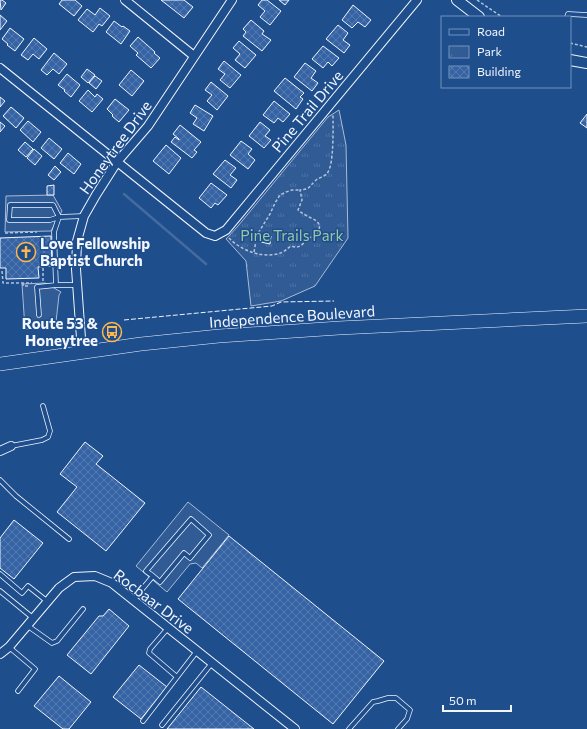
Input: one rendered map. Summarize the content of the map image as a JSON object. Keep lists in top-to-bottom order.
{
  "streets": {
    "main road": ["Independence Boulevard"],
    "street": ["Pine Trail Drive", "Honeytree Drive", "Rocbaar Drive"]
  },
  "crossings": [
    ["Pine Trail Drive", "Honeytree Drive"],
    ["Honeytree Drive", "Independence Boulevard"]
  ],
  "parks": ["Pine Trails Park"],
  "places": {
    "church": ["Love Fellowship Baptist Church"],
    "bus stop": ["Route 53 & Honeytree"]
  },
  "legend": ["Road", "Park", "Building"],
  "scale_bar": "50 m"
}
